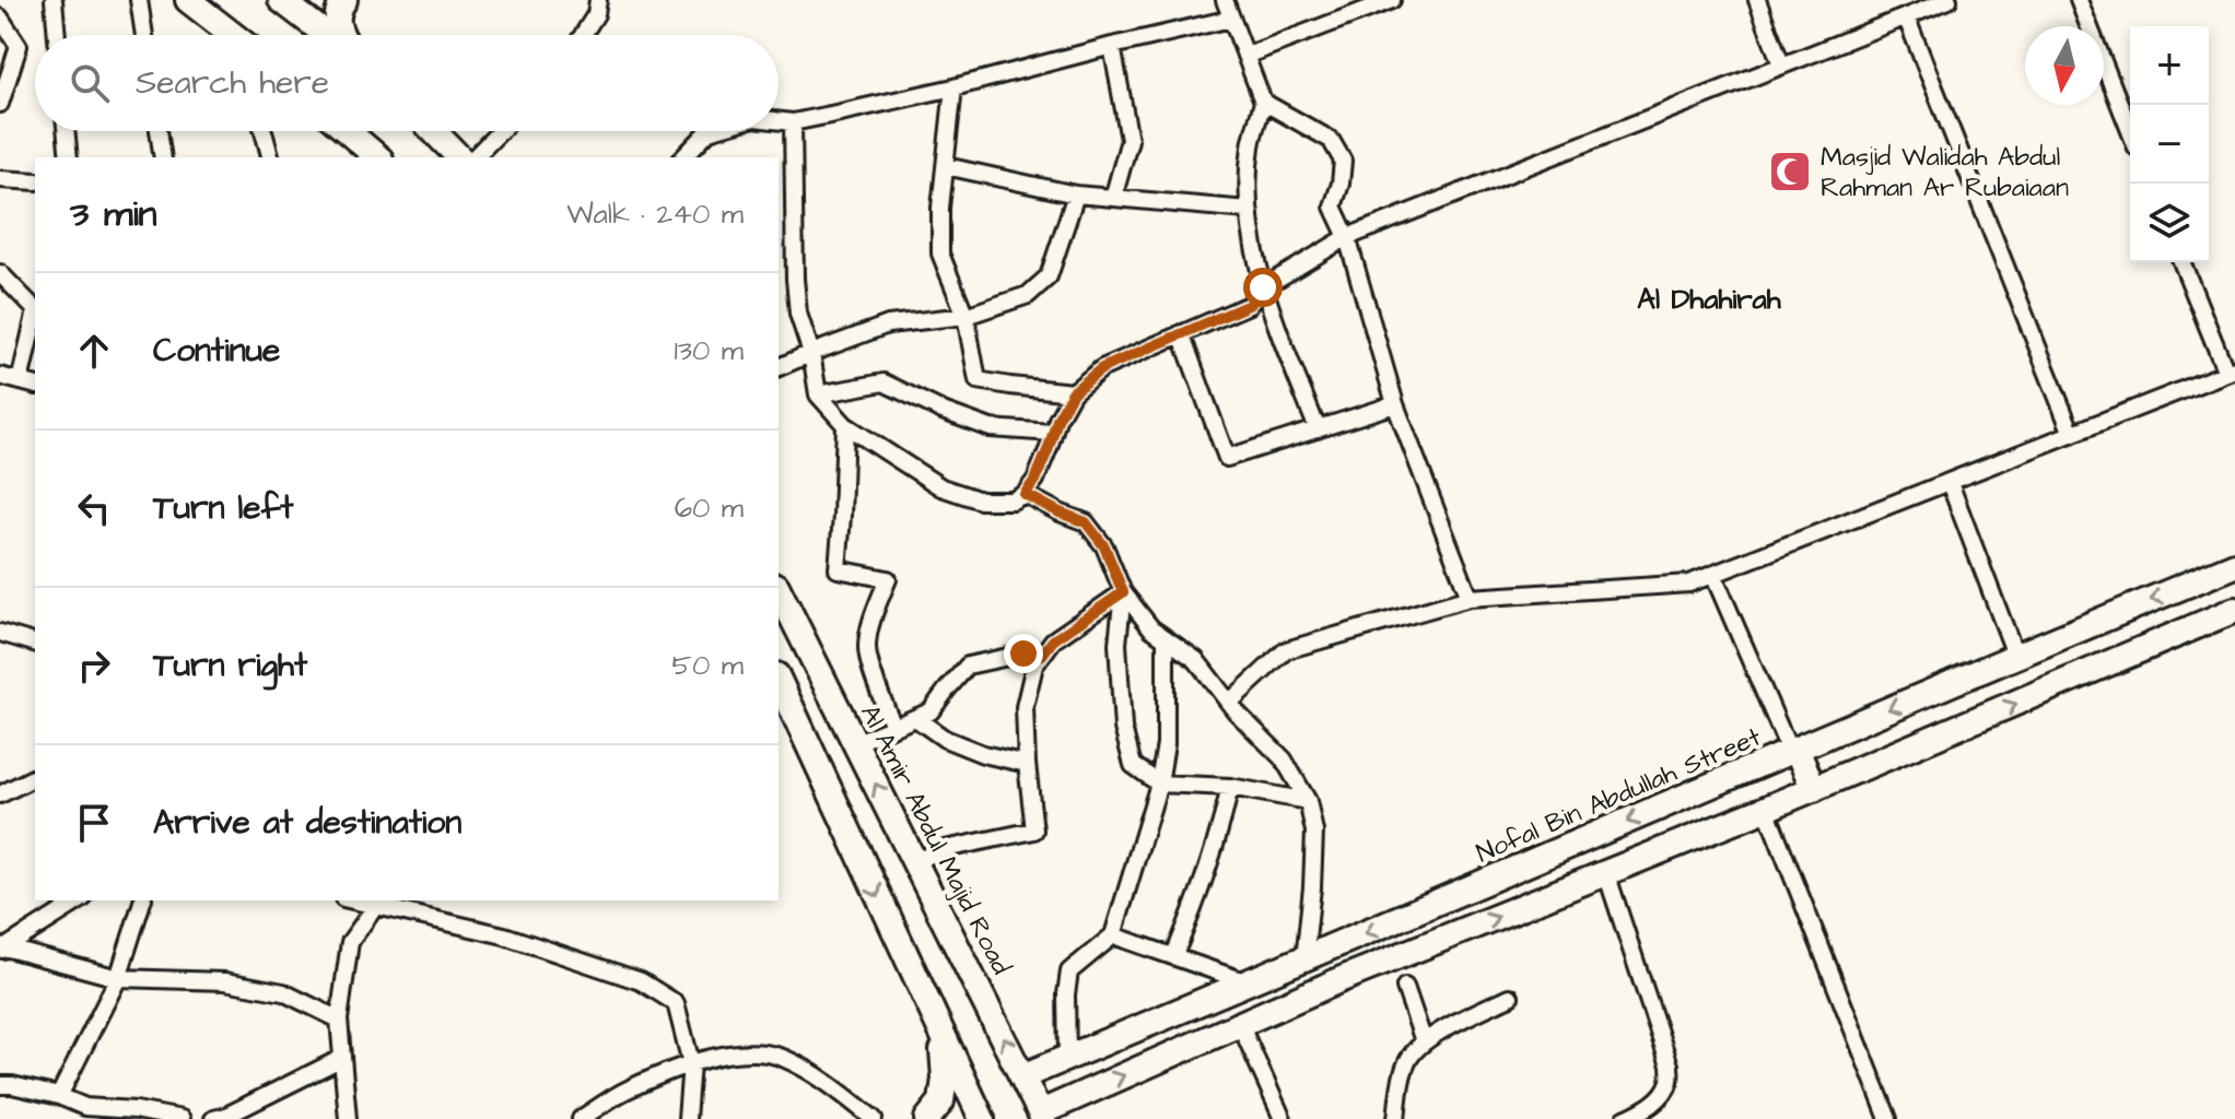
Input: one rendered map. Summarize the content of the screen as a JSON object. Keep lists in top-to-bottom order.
{
  "streets": {
    "main road": ["Nofal Bin Abdullah Street", "Al Amir Abdul Majid Road"]
  },
  "crossings": [
    ["Nofal Bin Abdullah Street", "Al Amir Abdul Majid Road"]
  ],
  "districts": ["Al Dhahirah"],
  "places": {
    "mosque": ["Masjid Walidah Abdul Rahman Ar Rubaiaan"]
  },
  "north": "bottom",
  "page": {
    "map_buttons": ["+", "−"],
    "search": "Search here",
    "heading": ["3 min", "Walk · 240 m"],
    "list": [
      ["Continue", "130 m"],
      ["Turn left", "60 m"],
      ["Turn right", "50 m"],
      "Arrive at destination"
    ]
  }
}
